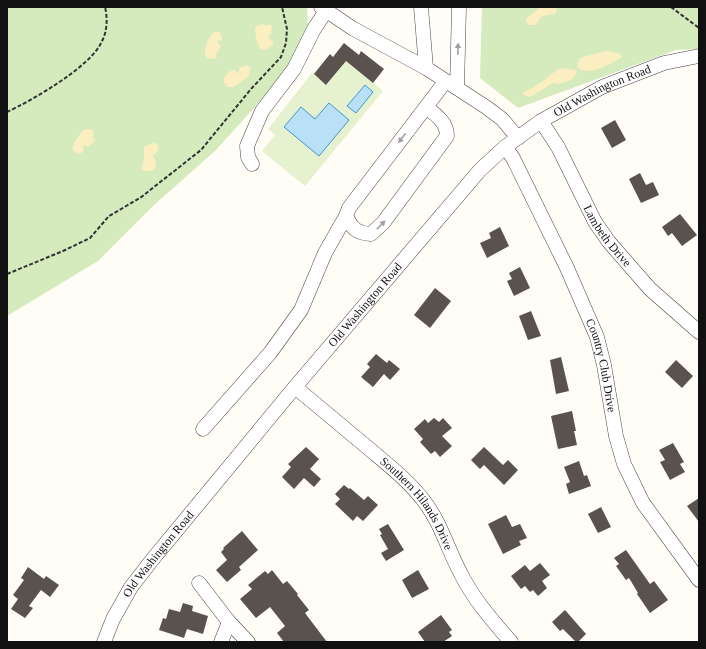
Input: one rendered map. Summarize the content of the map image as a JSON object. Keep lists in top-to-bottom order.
{
  "streets": {
    "street": [
      "Old Washington Road",
      "Lambeth Drive",
      "Country Club Drive",
      "Southern Hilands Drive"
    ]
  },
  "crossings": [
    ["Old Washington Road", "Lambeth Drive"],
    ["Old Washington Road", "Country Club Drive"],
    ["Old Washington Road", "Southern Hilands Drive"]
  ]
}
